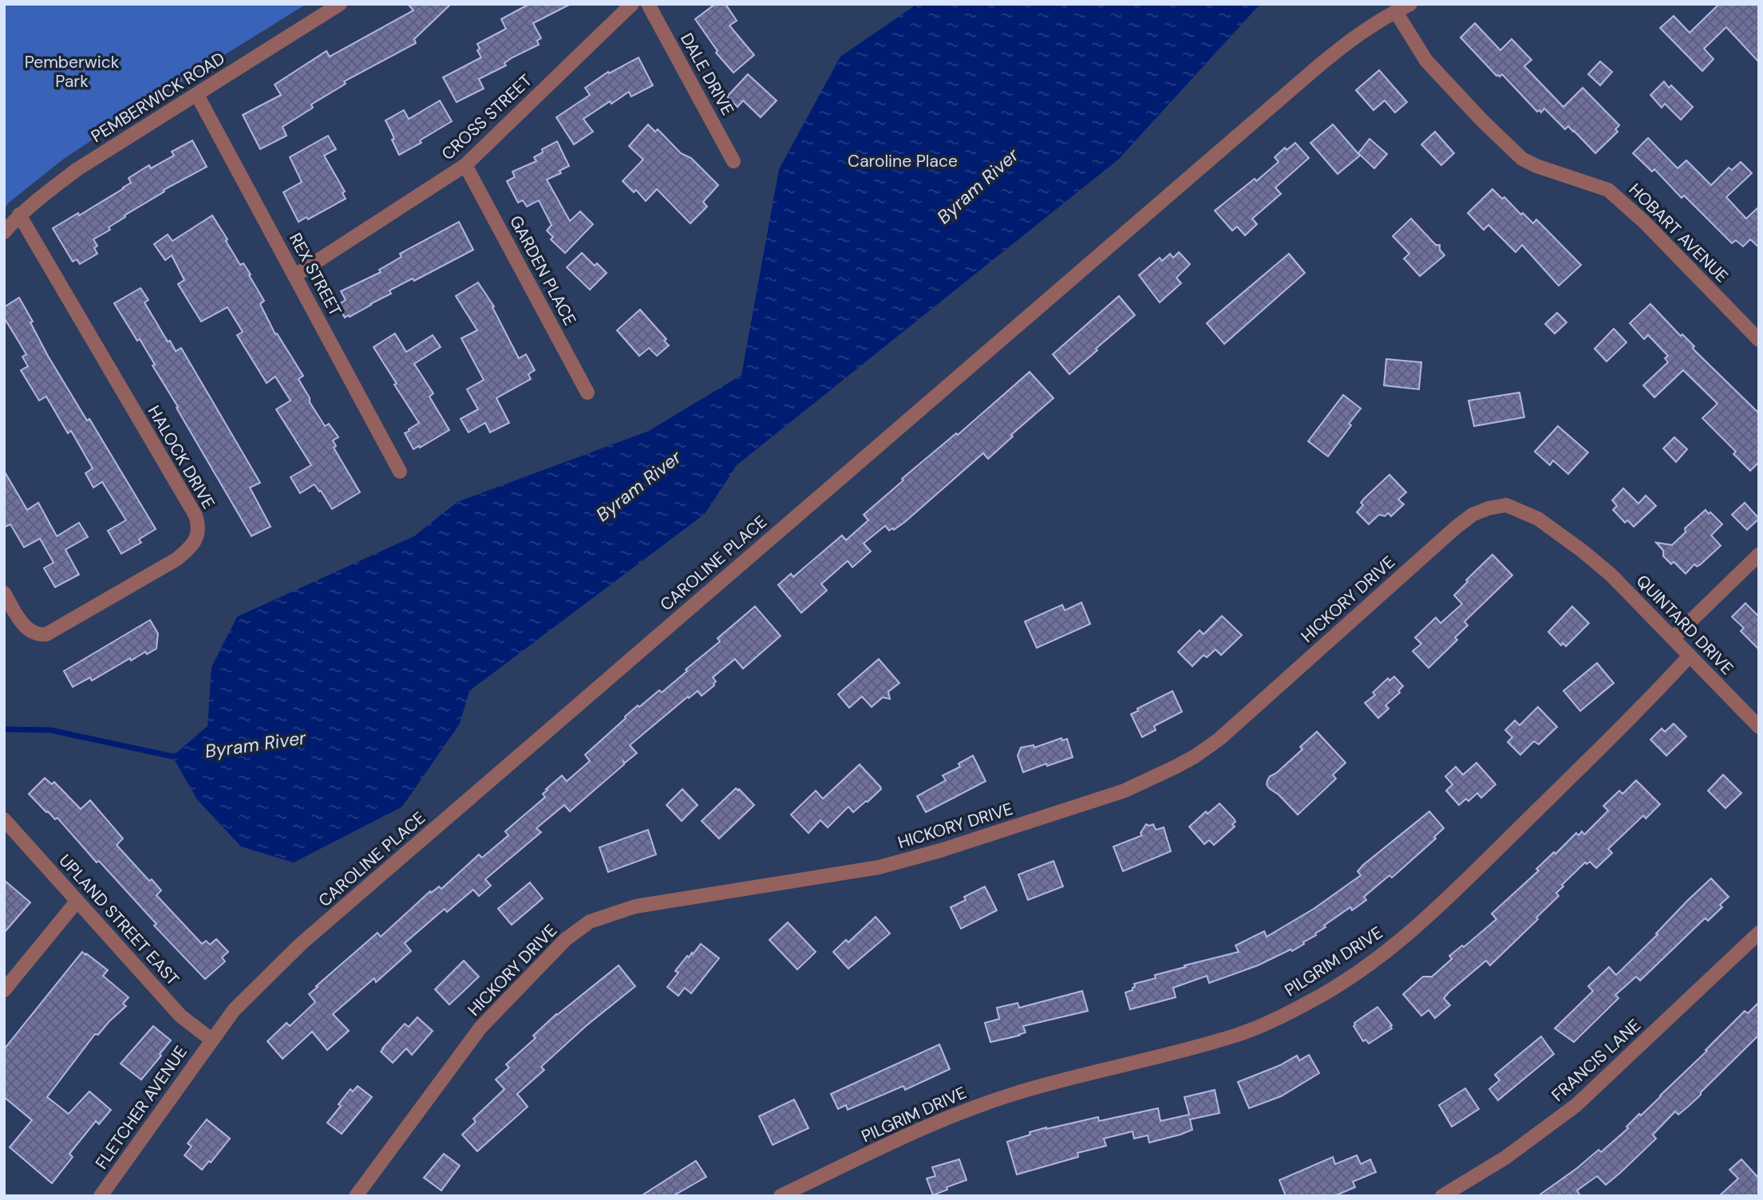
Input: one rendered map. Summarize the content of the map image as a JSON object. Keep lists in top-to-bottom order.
{
  "streets": {
    "street": [
      "DALE DRIVE",
      "PEMBERWICK ROAD",
      "CROSS STREET",
      "HOBART AVENUE",
      "GARDEN PLACE",
      "REX STREET",
      "HALOCK DRIVE",
      "CAROLINE PLACE",
      "HICKORY DRIVE",
      "QUINTARD DRIVE",
      "UPLAND STREET EAST",
      "PILGRIM DRIVE",
      "FRANCIS LANE",
      "FLETCHER AVENUE"
    ]
  },
  "crossings": [
    ["PEMBERWICK ROAD", "REX STREET"],
    ["PEMBERWICK ROAD", "HALOCK DRIVE"],
    ["CROSS STREET", "GARDEN PLACE"],
    ["CROSS STREET", "REX STREET"],
    ["HOBART AVENUE", "CAROLINE PLACE"],
    ["CAROLINE PLACE", "UPLAND STREET EAST"],
    ["CAROLINE PLACE", "FLETCHER AVENUE"],
    ["HICKORY DRIVE", "QUINTARD DRIVE"],
    ["QUINTARD DRIVE", "PILGRIM DRIVE"],
    ["UPLAND STREET EAST", "FLETCHER AVENUE"]
  ],
  "water": ["Byram River"],
  "parks": ["Pemberwick Park", "Caroline Place"]
}
